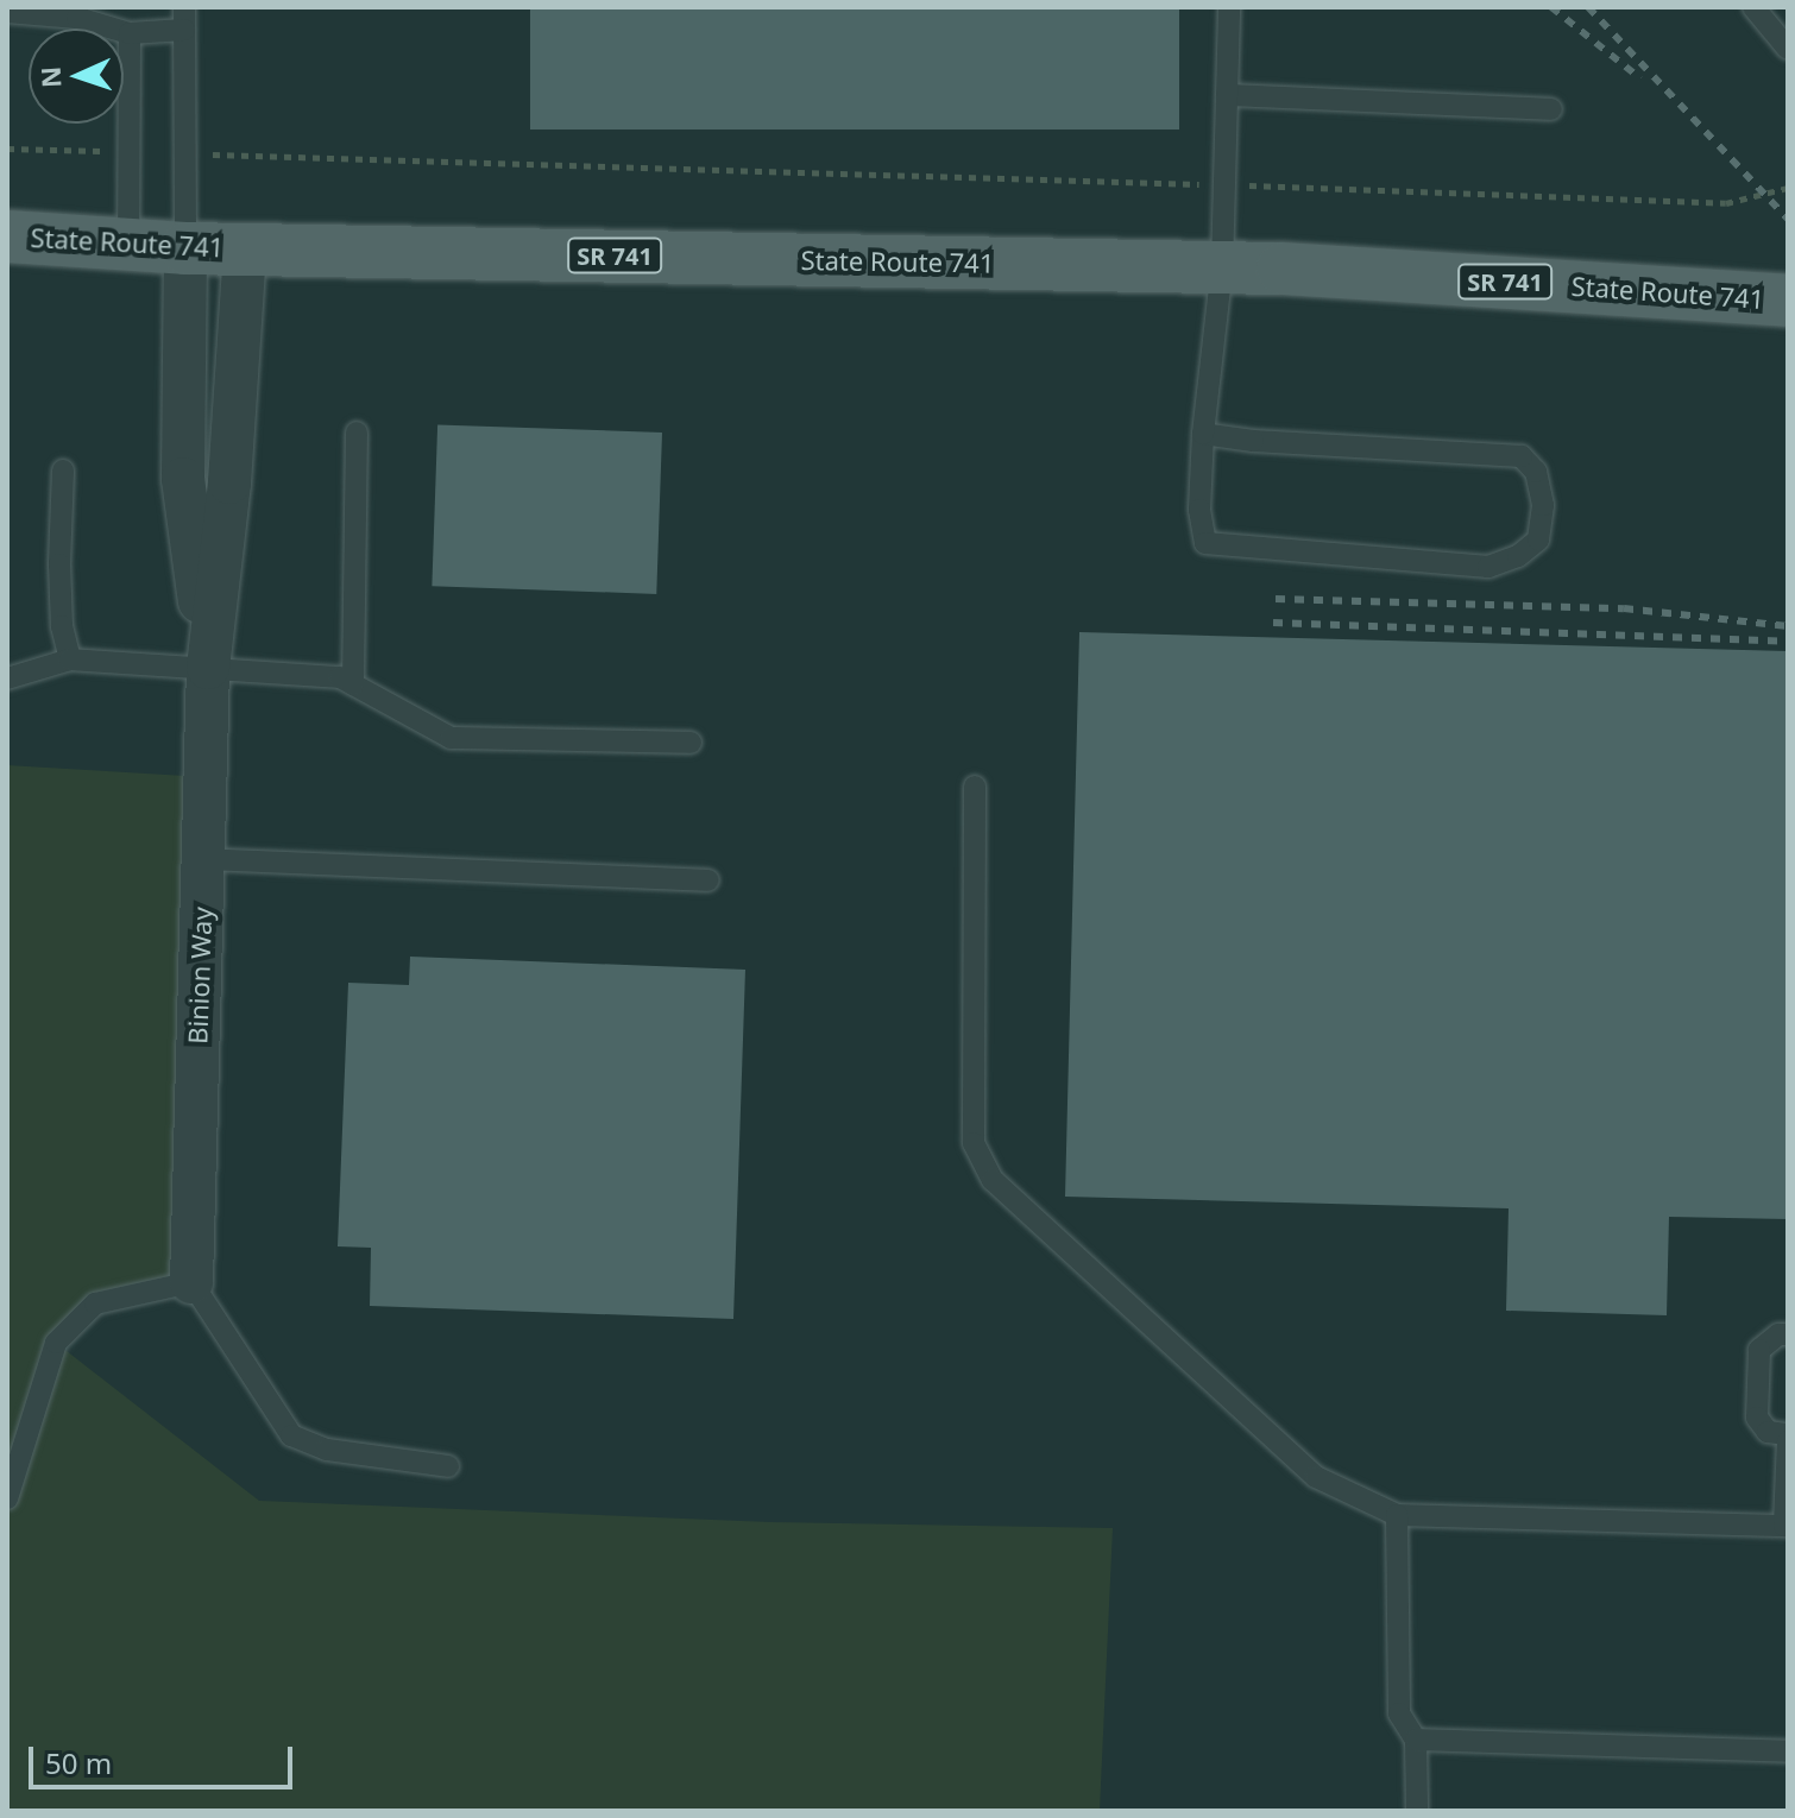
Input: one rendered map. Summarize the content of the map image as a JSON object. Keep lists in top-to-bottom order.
{
  "streets": {
    "main road": ["State Route 741", "SR 741"],
    "street": ["Binion Way"]
  },
  "crossings": [
    ["State Route 741", "Binion Way"]
  ],
  "scale_bar": "50 m",
  "north": "left"
}
